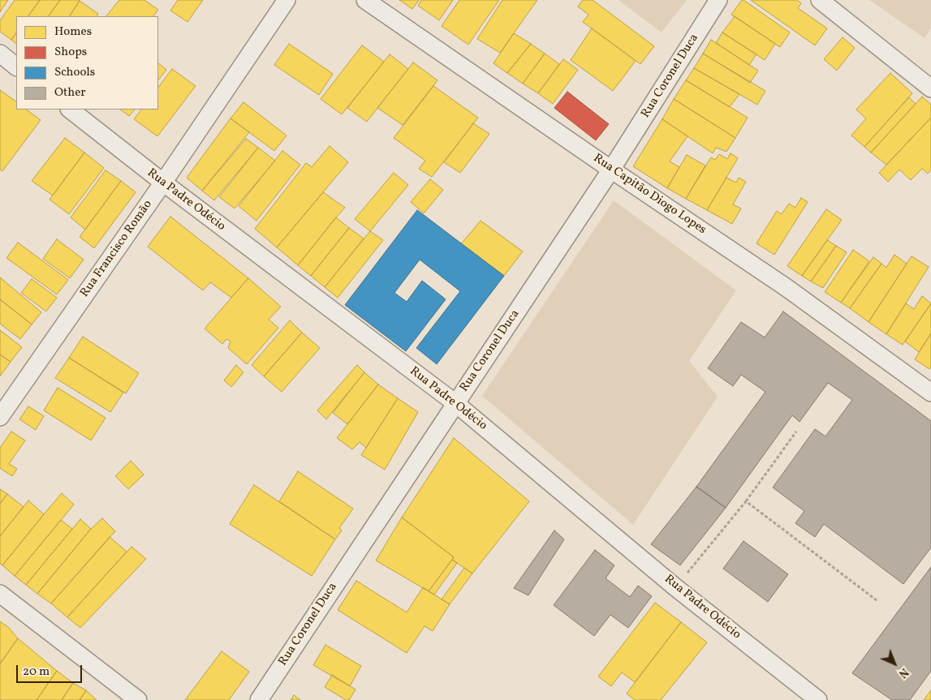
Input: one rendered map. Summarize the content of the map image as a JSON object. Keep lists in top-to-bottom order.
{
  "streets": {
    "street": [
      "Rua Coronel Duca",
      "Rua Capitão Diogo Lopes",
      "Rua Padre Odécio",
      "Rua Francisco Romão"
    ]
  },
  "crossings": [
    ["Rua Coronel Duca", "Rua Capitão Diogo Lopes"],
    ["Rua Coronel Duca", "Rua Padre Odécio"],
    ["Rua Padre Odécio", "Rua Francisco Romão"]
  ],
  "legend": [
    "Homes",
    "Shops",
    "Schools",
    "Other"
  ],
  "scale_bar": "20 m",
  "north": "bottom right"
}
